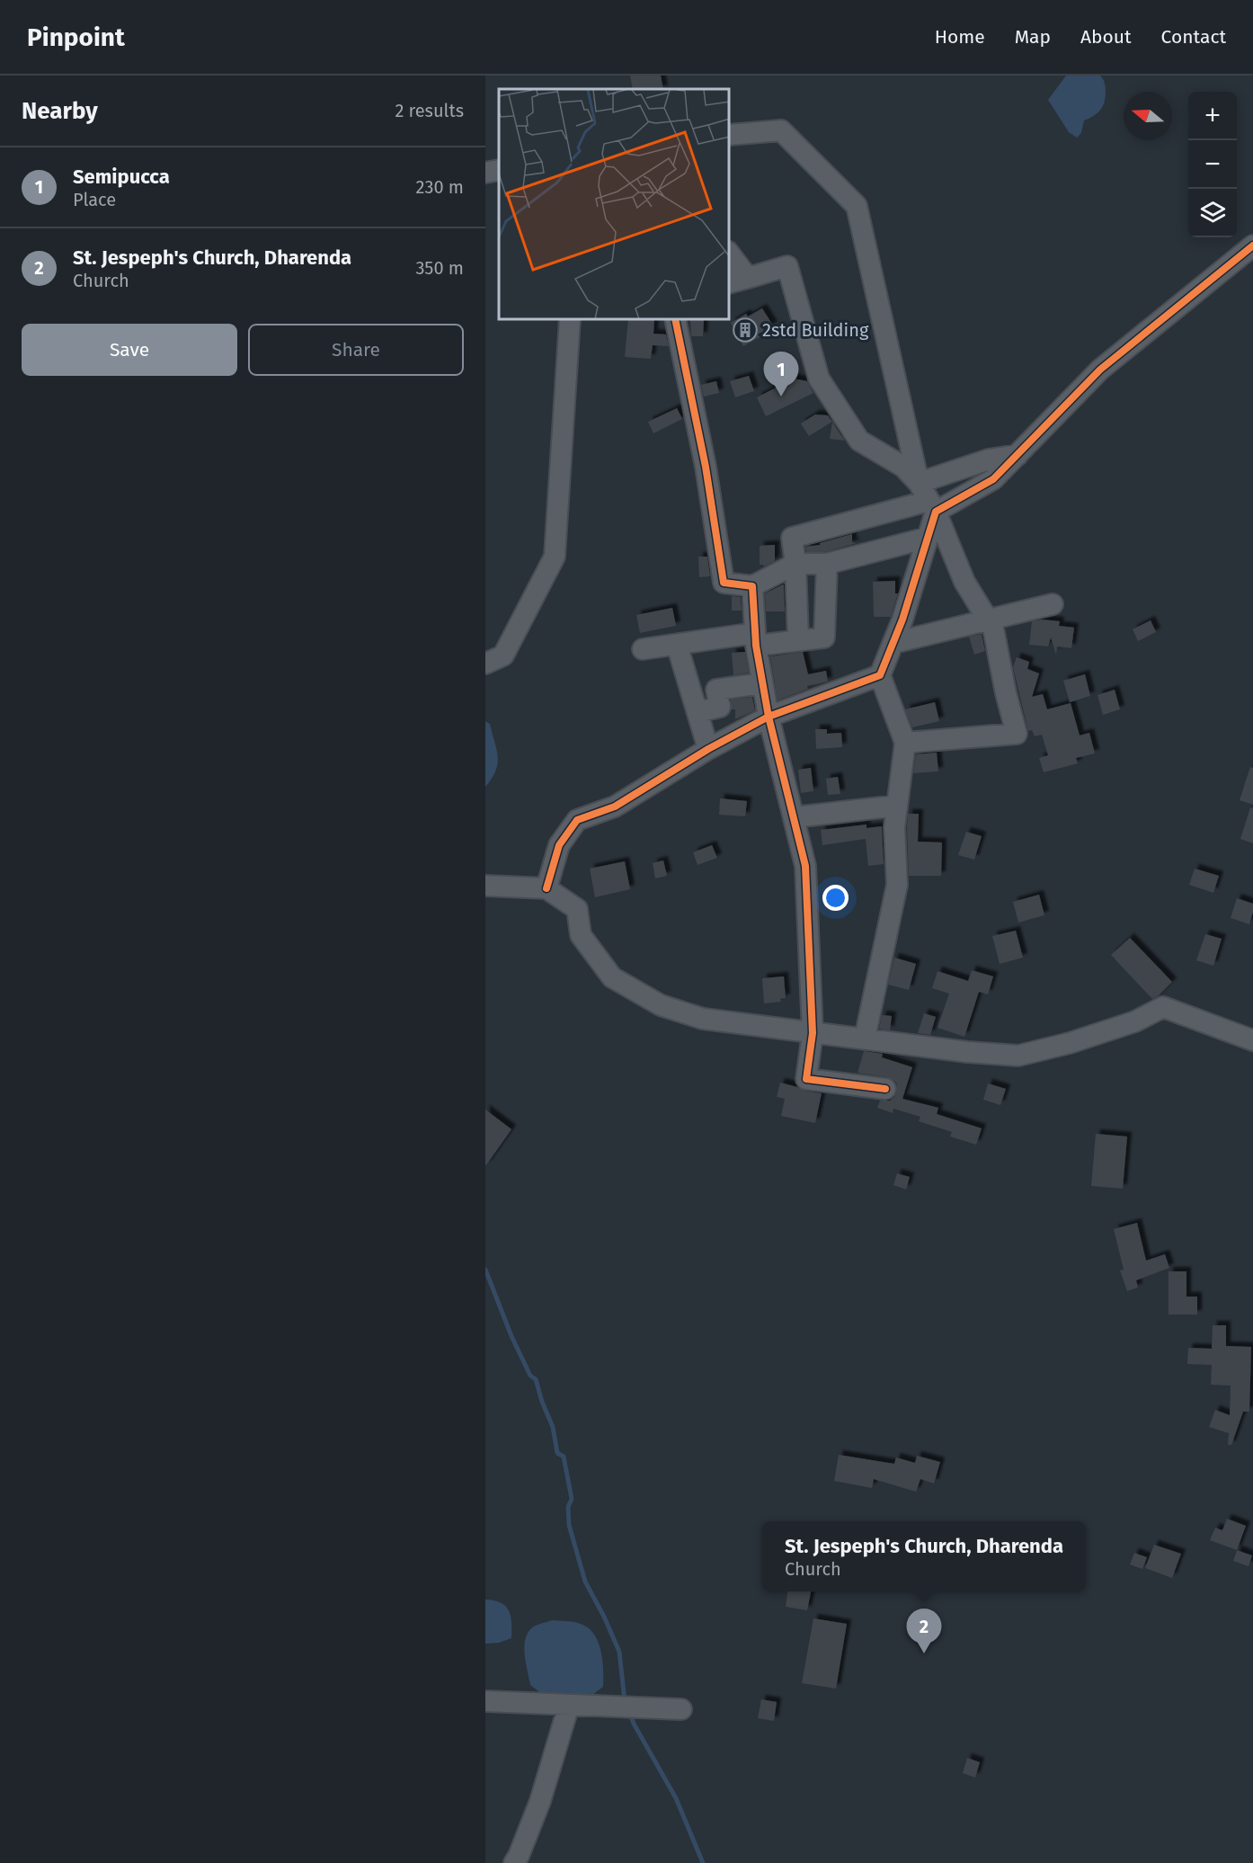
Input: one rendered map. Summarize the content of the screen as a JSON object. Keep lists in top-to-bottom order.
{
  "places": {
    "building": ["2std Building"]
  },
  "north": "left",
  "page": {
    "header": "Pinpoint",
    "nav": [
      "Home",
      "Map",
      "About",
      "Contact"
    ],
    "heading": ["Nearby", "2 results"],
    "map_buttons": ["+", "−"],
    "list": [
      {
        "mark": "1",
        "name": "Semipucca",
        "note": "Place",
        "value": "230 m"
      },
      {
        "mark": "2",
        "name": "St. Jespeph's Church, Dharenda",
        "note": "Church",
        "value": "350 m"
      }
    ],
    "buttons": ["Save", "Share"],
    "pins": ["1", "2"],
    "popup": ["St. Jespeph's Church, Dharenda", "Church"]
  }
}
